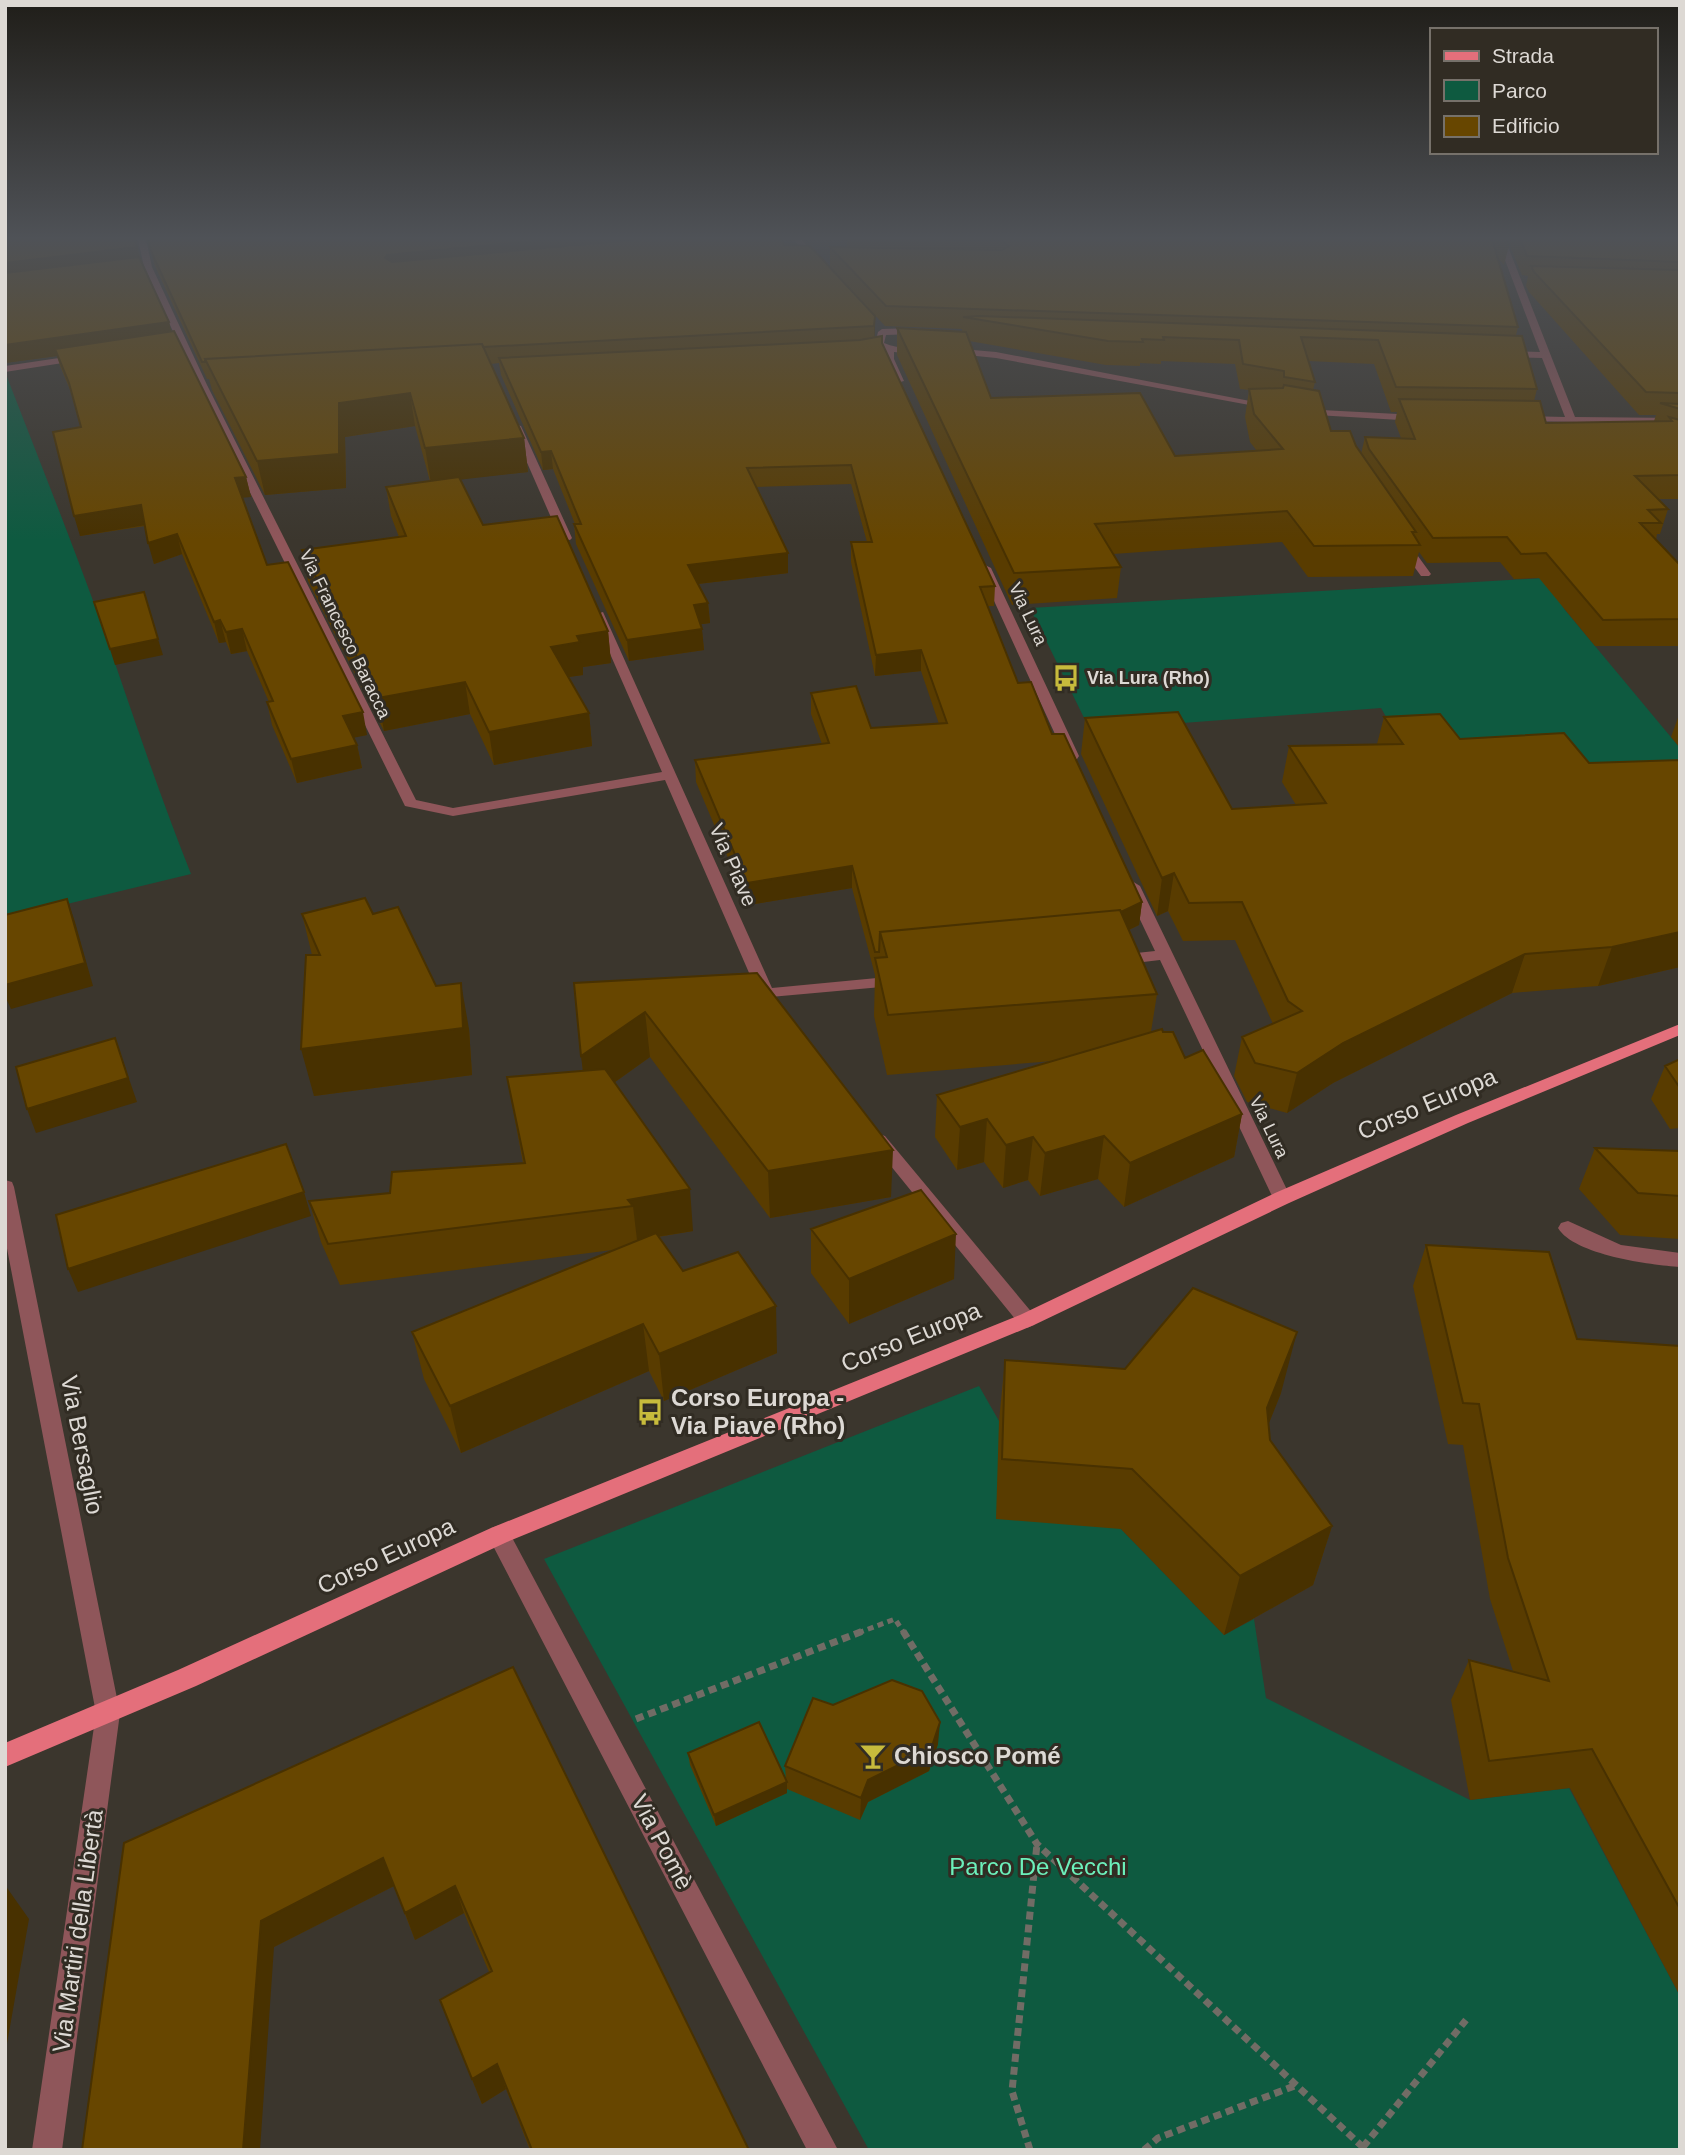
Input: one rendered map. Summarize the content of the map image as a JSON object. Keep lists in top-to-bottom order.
{
  "streets": {
    "main road": ["Corso Europa"],
    "street": [
      "Via Lura",
      "Via Francesco Baracca",
      "Via Piave",
      "Via Bersaglio",
      "Via Pomè",
      "Via Martiri della Libertà"
    ]
  },
  "crossings": [
    ["Via Lura", "Corso Europa"],
    ["Via Francesco Baracca", "Via Piave"],
    ["Corso Europa", "Via Bersaglio"],
    ["Corso Europa", "Via Pomè"],
    ["Corso Europa", "Via Martiri della Libertà"],
    ["Via Bersaglio", "Via Martiri della Libertà"]
  ],
  "parks": ["Parco De Vecchi"],
  "places": {
    "bus stop": ["Via Lura (Rho)", "Corso Europa - Via Piave (Rho)"],
    "bar": ["Chiosco Pomé"]
  },
  "legend": ["Strada", "Parco", "Edificio"]
}
